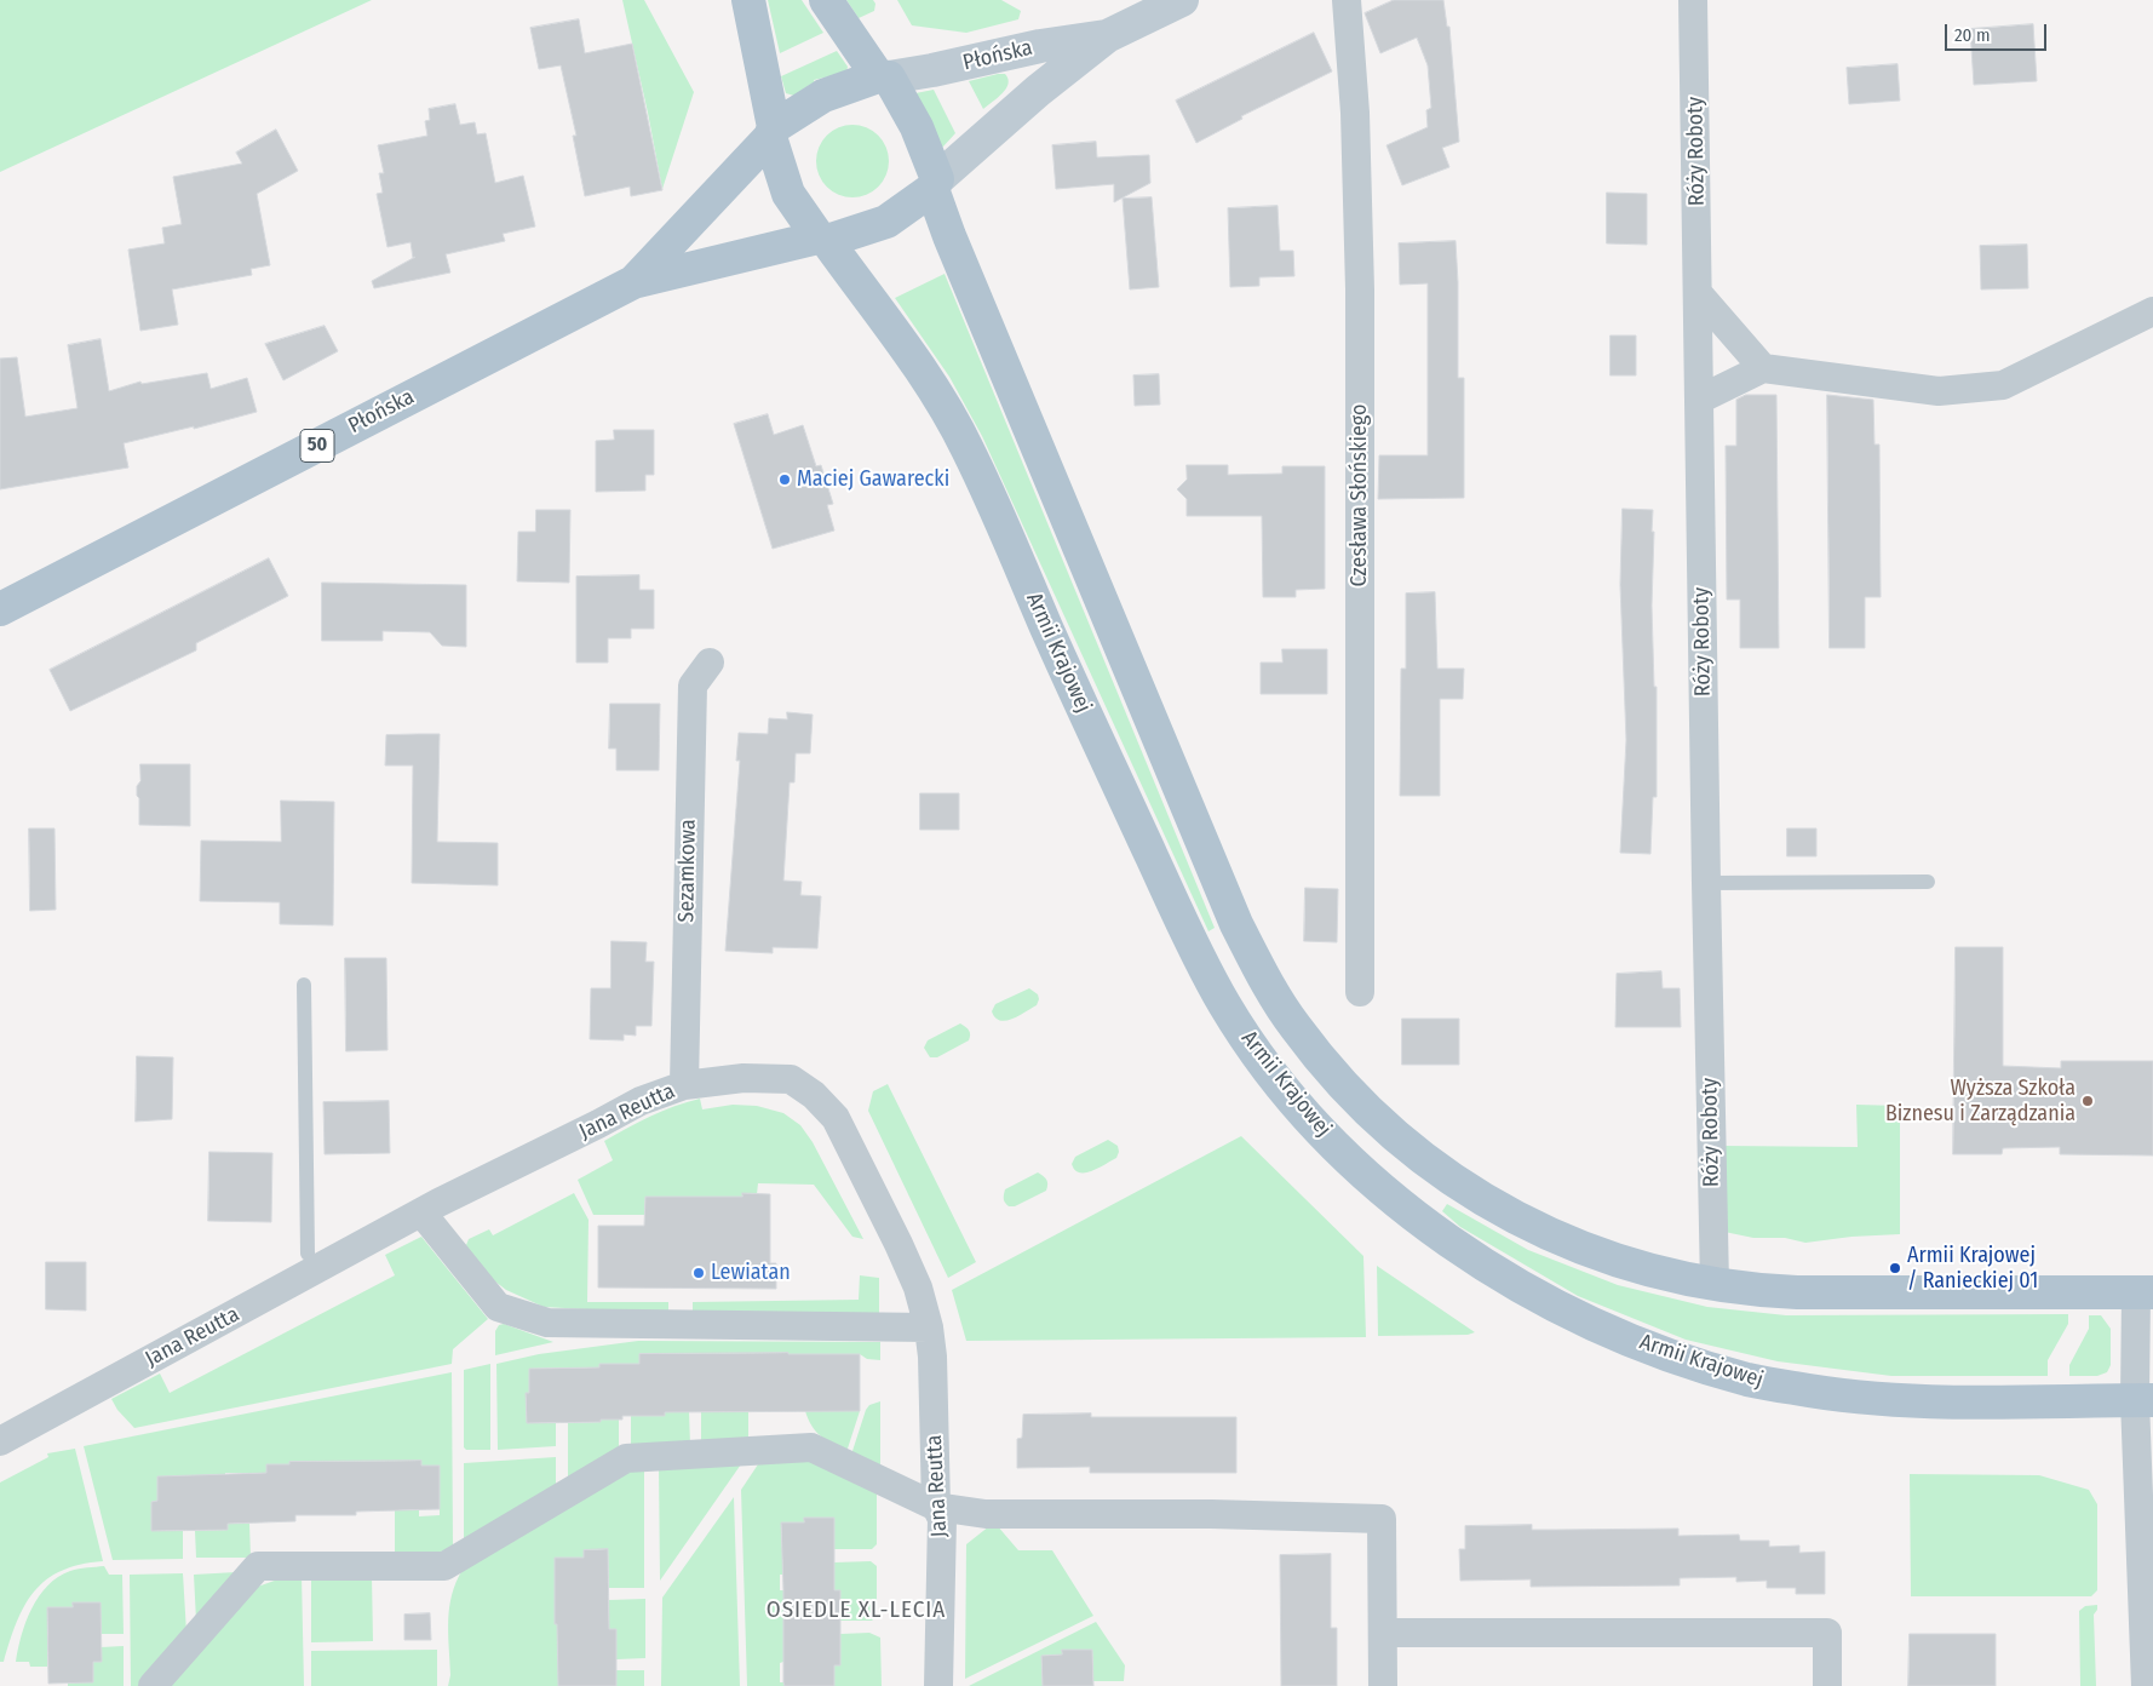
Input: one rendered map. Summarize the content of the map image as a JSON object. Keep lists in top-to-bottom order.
{
  "streets": {
    "main road": ["Płońska", "50", "Armii Krajowej"],
    "street": [
      "Róży Roboty",
      "Czesława Słońskiego",
      "Sezamkowa",
      "Jana Reutta"
    ]
  },
  "crossings": [
    ["Płońska", "Armii Krajowej"],
    ["Róży Roboty", "Armii Krajowej"],
    ["Sezamkowa", "Jana Reutta"]
  ],
  "districts": ["OSIEDLE XL-LECIA"],
  "places": [
    "Maciej Gawarecki",
    "Wyższa Szkoła Biznesu i Zarządzania",
    "Armii Krajowej / Ranieckiej 01",
    "Lewiatan"
  ],
  "scale_bar": "20 m"
}
